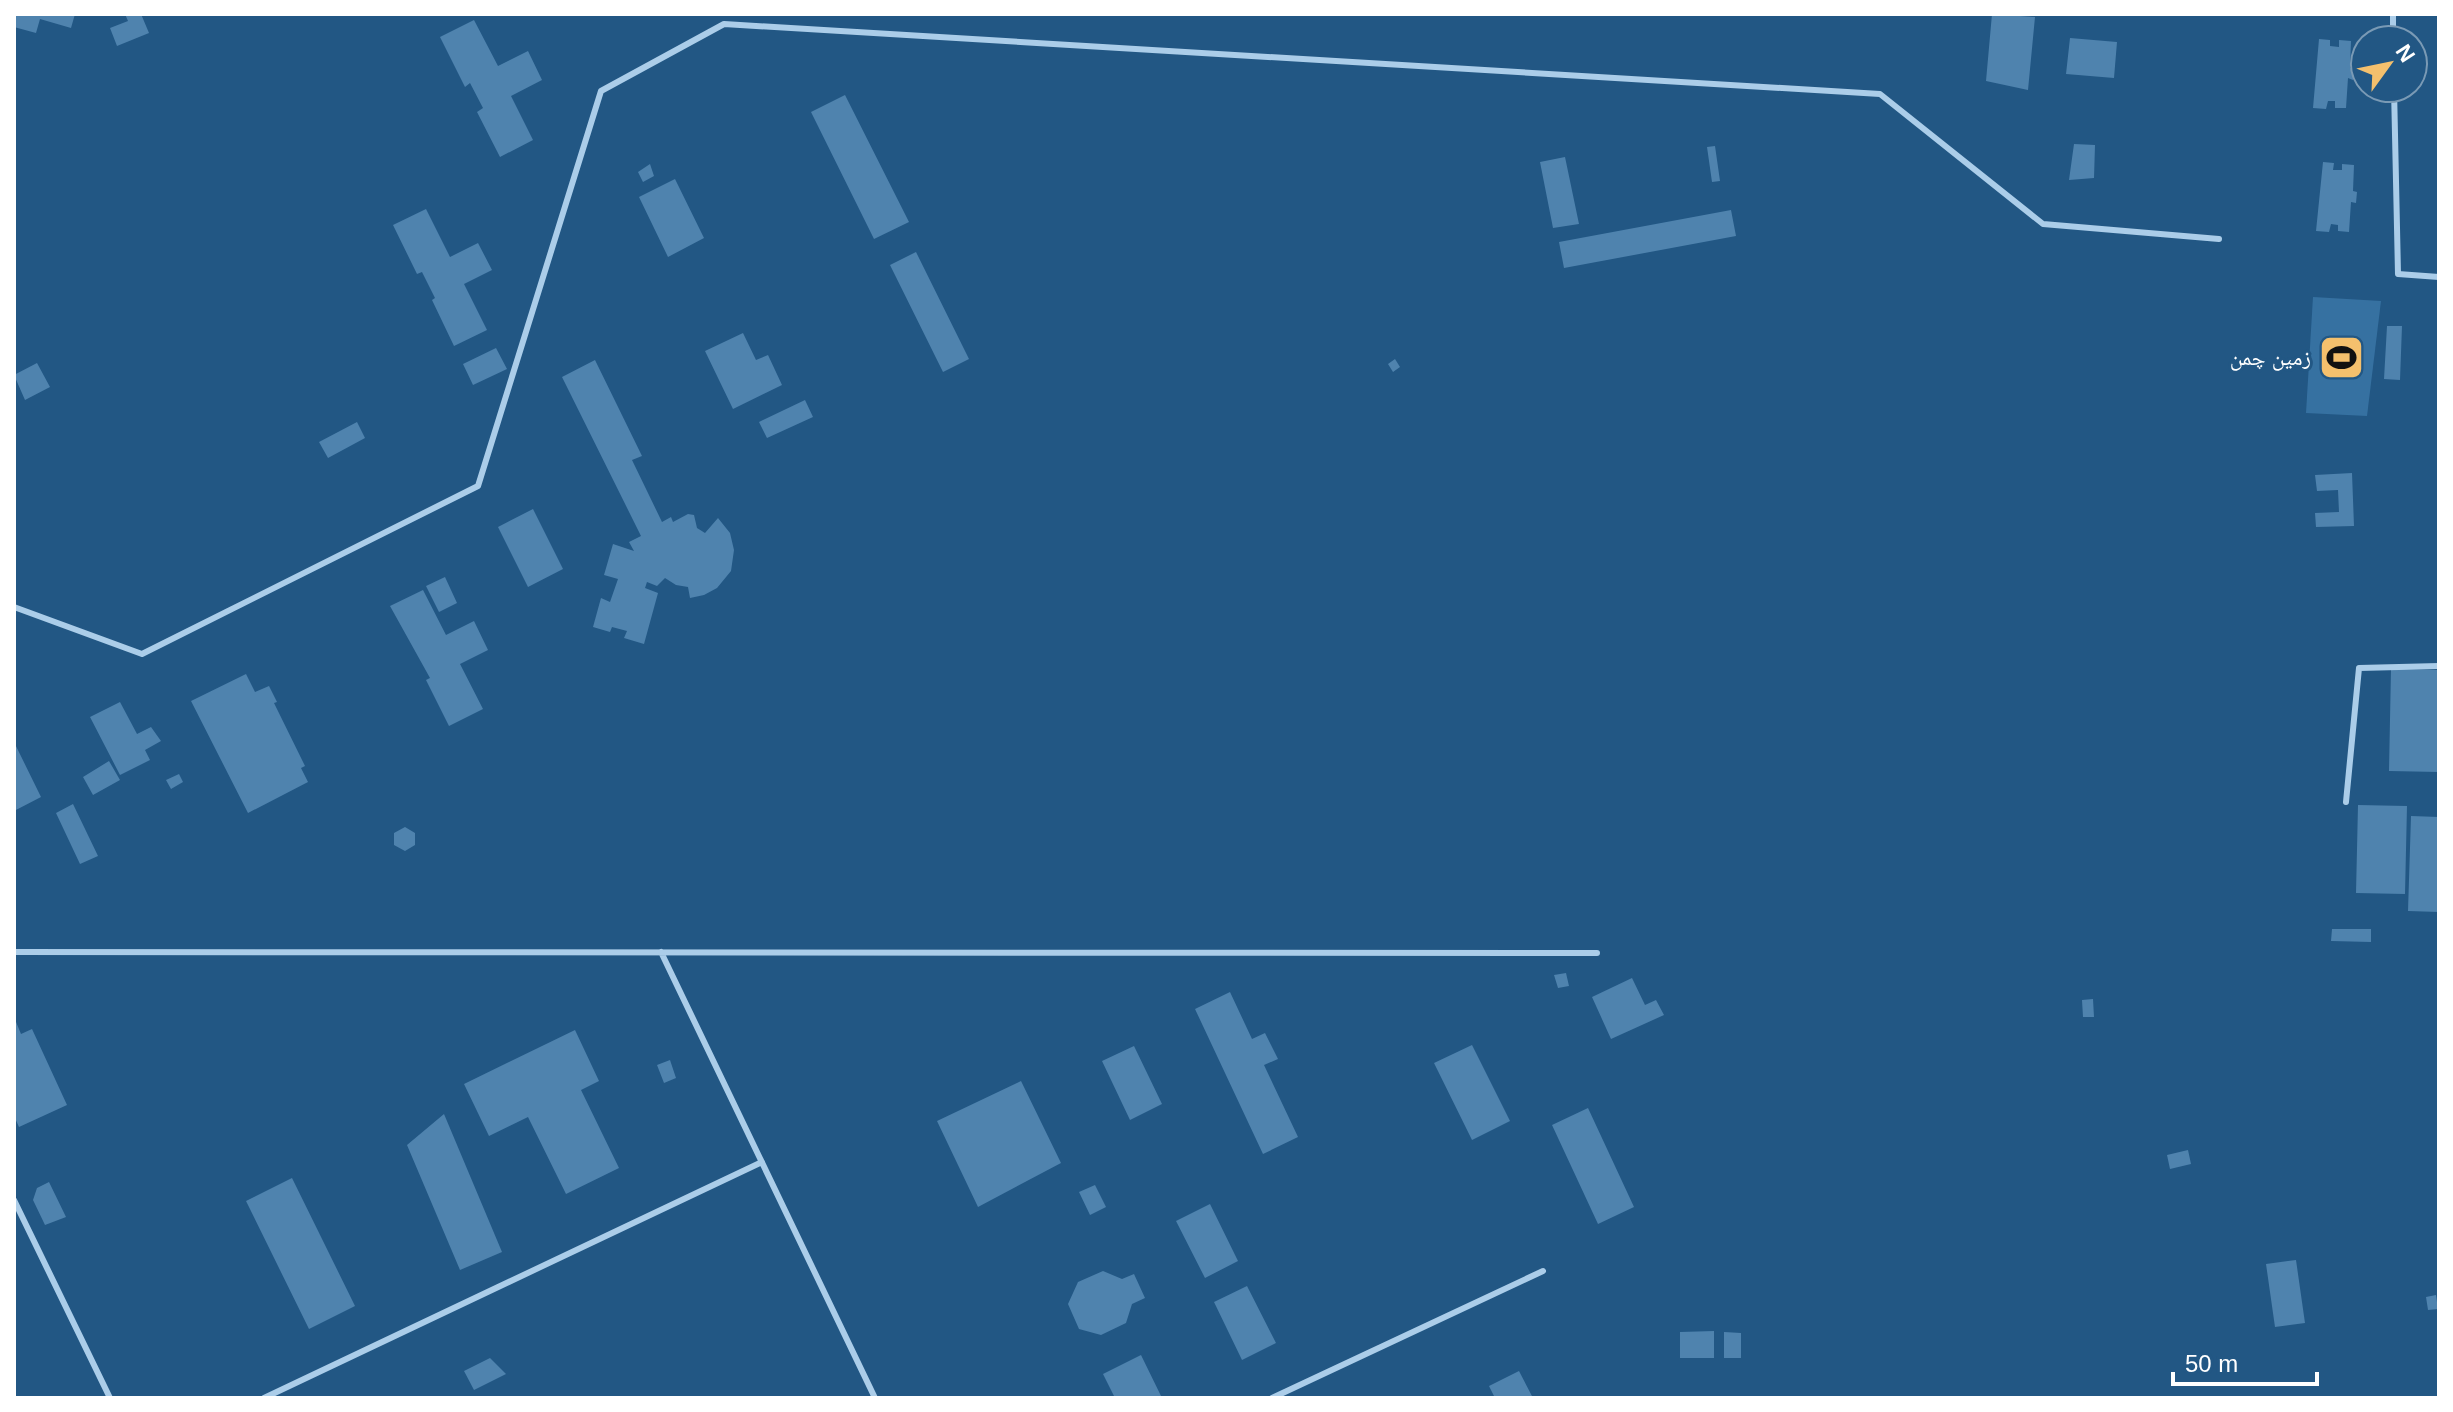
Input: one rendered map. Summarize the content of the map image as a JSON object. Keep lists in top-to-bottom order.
{
  "places": {
    "sports": ["زمین چمن"]
  },
  "scale_bar": "50 m",
  "north": "top right"
}
